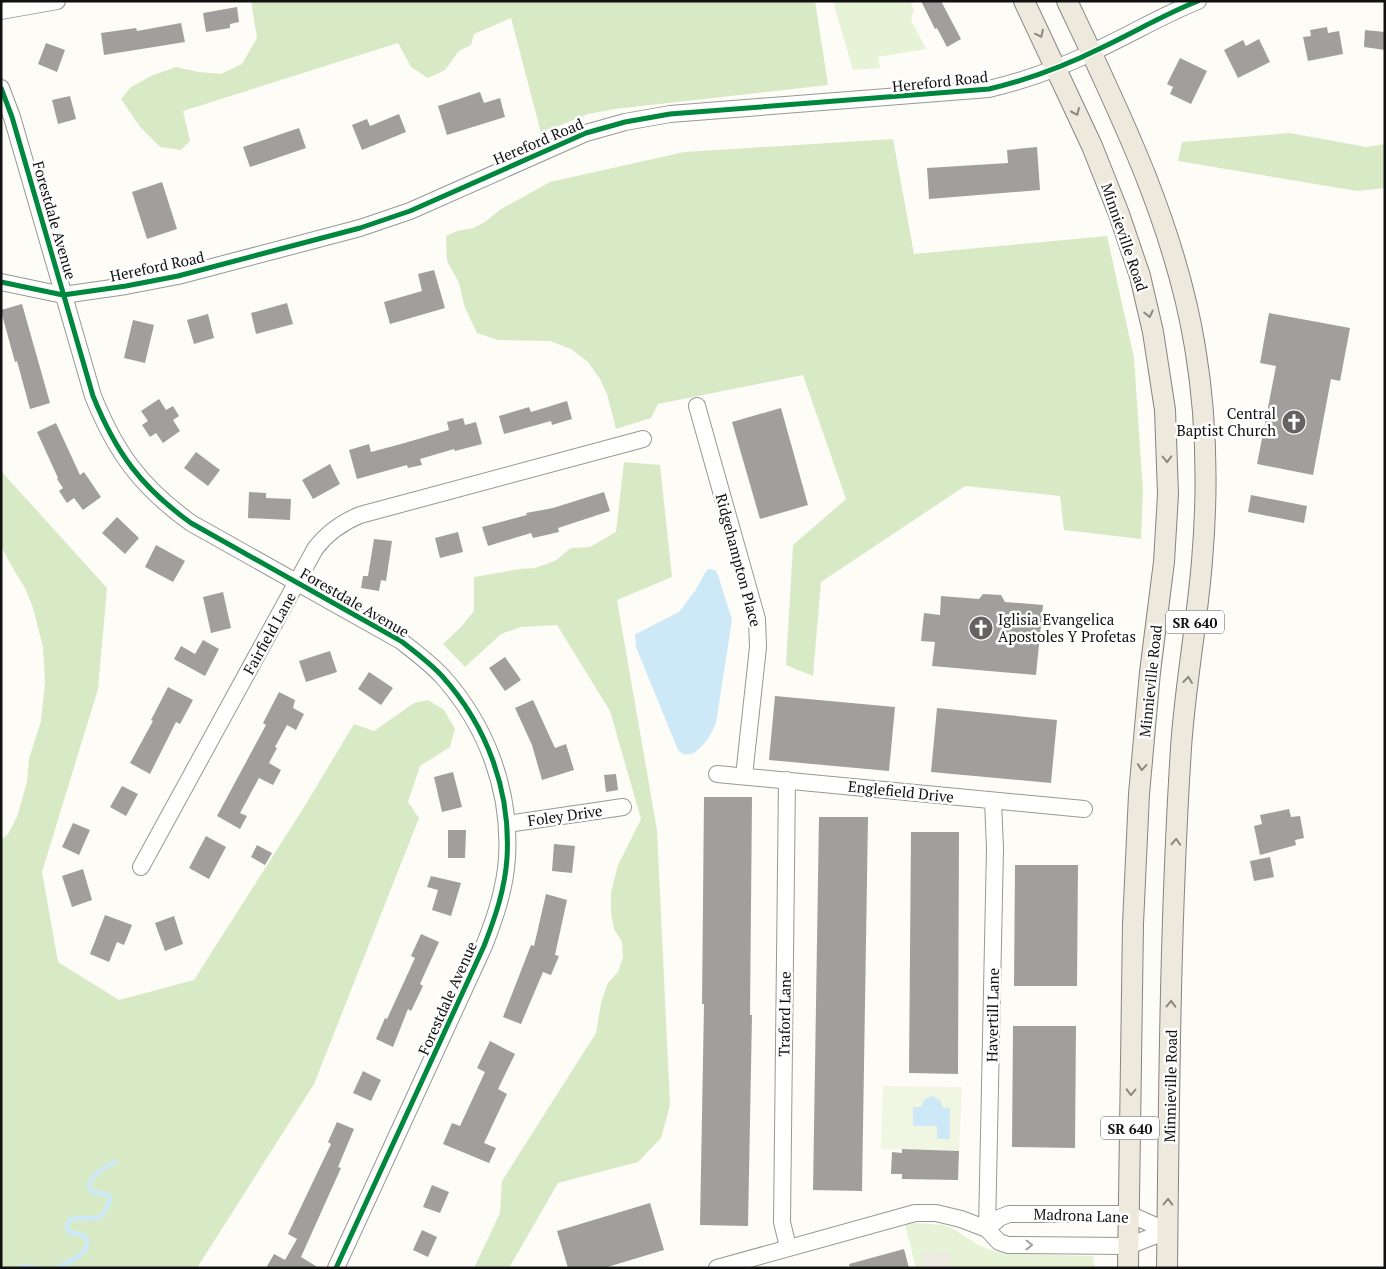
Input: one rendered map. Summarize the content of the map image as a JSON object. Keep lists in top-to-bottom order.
{
  "streets": {
    "main road": ["Minnieville Road", "SR 640"],
    "street": [
      "Hereford Road",
      "Forestdale Avenue",
      "Ridgehampton Place",
      "Fairfield Lane",
      "Englefield Drive",
      "Foley Drive",
      "Traford Lane",
      "Havertill Lane",
      "Madrona Lane"
    ]
  },
  "crossings": [
    ["Hereford Road", "Forestdale Avenue"],
    ["Hereford Road", "Minnieville Road"],
    ["Forestdale Avenue", "Fairfield Lane"],
    ["Forestdale Avenue", "Foley Drive"],
    ["Minnieville Road", "Madrona Lane"],
    ["Ridgehampton Place", "Englefield Drive"],
    ["Englefield Drive", "Traford Lane"],
    ["Englefield Drive", "Havertill Lane"],
    ["Traford Lane", "Madrona Lane"],
    ["Havertill Lane", "Madrona Lane"]
  ],
  "places": {
    "church": ["Central Baptist Church", "Iglisia Evangelica Apostoles Y Profetas"]
  }
}
